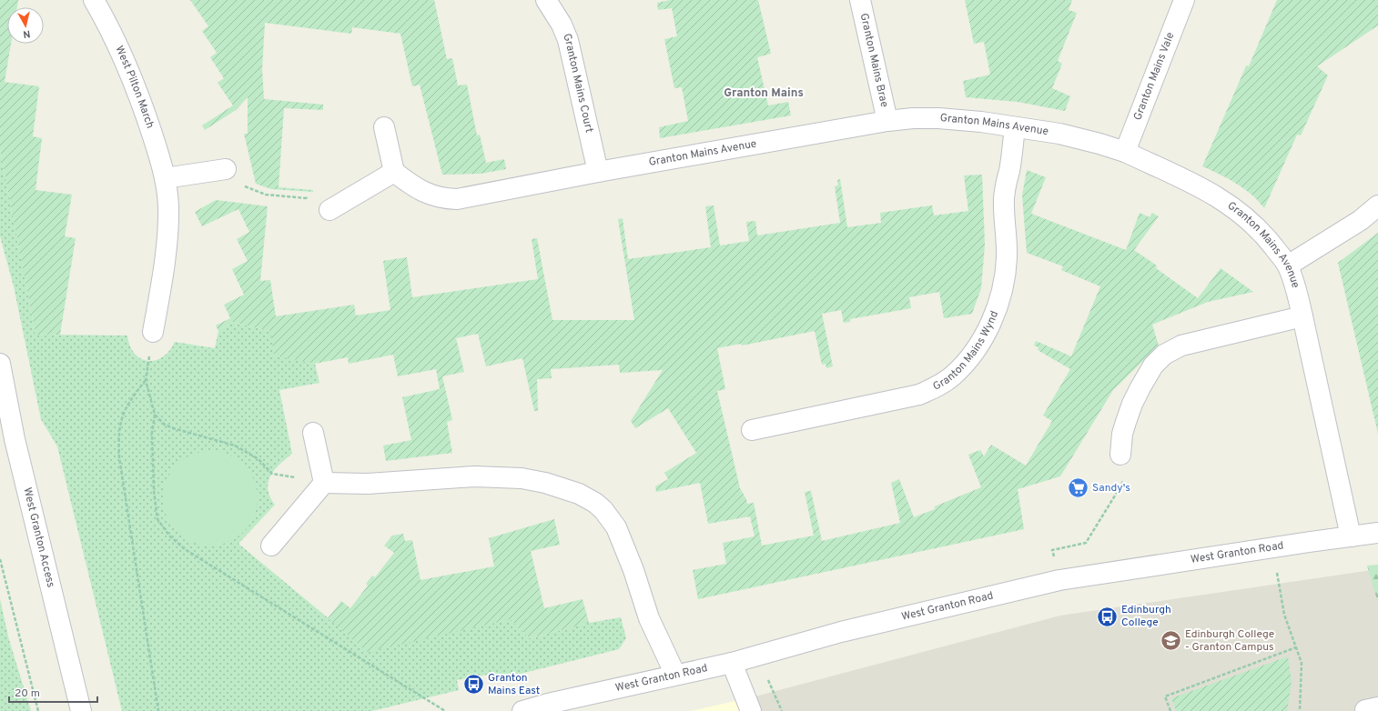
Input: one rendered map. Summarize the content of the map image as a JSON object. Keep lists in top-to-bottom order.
{
  "streets": {
    "street": [
      "Granton Mains Brae",
      "Granton Mains Vale",
      "Granton Mains Court",
      "West Pilton March",
      "Granton Mains Avenue",
      "Granton Mains Wynd",
      "West Granton Access",
      "West Granton Road"
    ]
  },
  "crossings": [
    ["Granton Mains Brae", "Granton Mains Avenue"],
    ["Granton Mains Vale", "Granton Mains Avenue"],
    ["Granton Mains Court", "Granton Mains Avenue"],
    ["Granton Mains Avenue", "Granton Mains Wynd"],
    ["Granton Mains Avenue", "West Granton Road"]
  ],
  "districts": ["Granton Mains"],
  "places": {
    "supermarket": ["Sandy's"],
    "bus stop": ["Edinburgh College", "Granton Mains East"],
    "school or university": ["Edinburgh College - Granton Campus"]
  },
  "scale_bar": "20 m",
  "north": "bottom"
}
